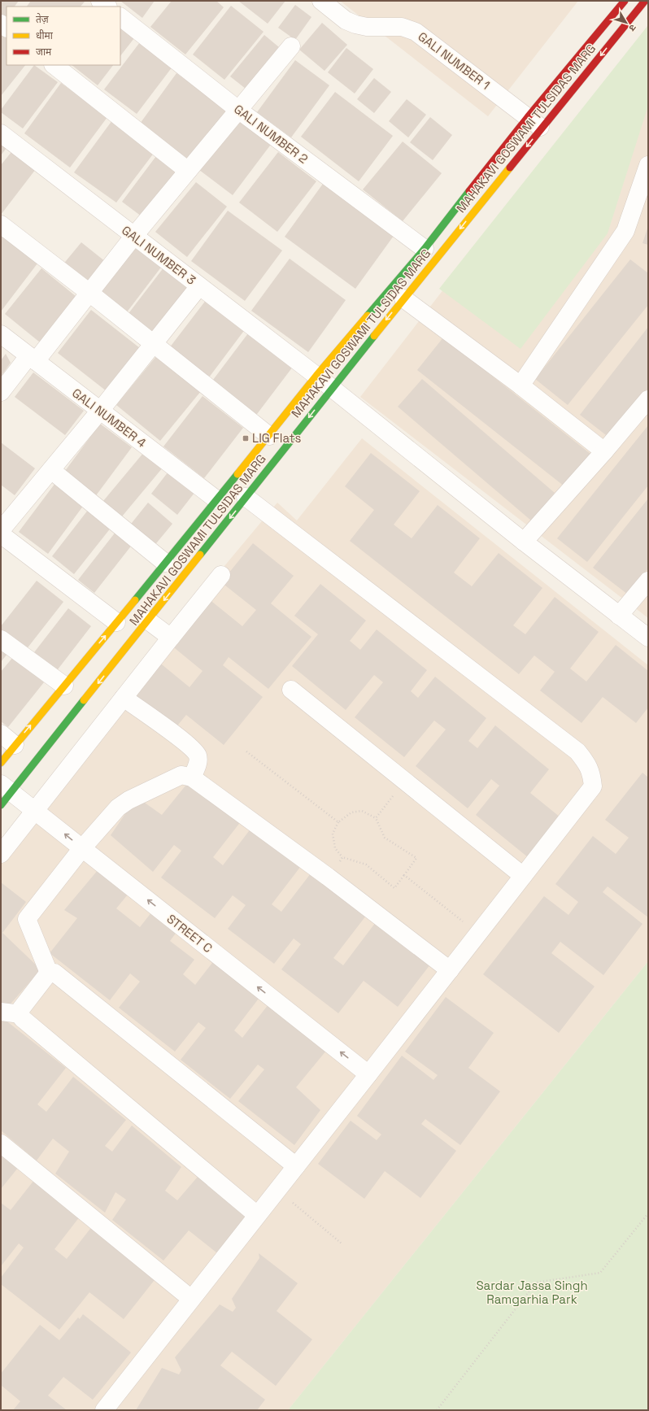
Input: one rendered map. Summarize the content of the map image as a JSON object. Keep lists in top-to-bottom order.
{
  "streets": {
    "street": [
      "GALI NUMBER 1",
      "MAHAKAVI GOSWAMI TULSIDAS MARG",
      "GALI NUMBER 2",
      "GALI NUMBER 3",
      "GALI NUMBER 4",
      "STREET C"
    ]
  },
  "crossings": [
    ["GALI NUMBER 1", "MAHAKAVI GOSWAMI TULSIDAS MARG"],
    ["MAHAKAVI GOSWAMI TULSIDAS MARG", "GALI NUMBER 2"],
    ["MAHAKAVI GOSWAMI TULSIDAS MARG", "GALI NUMBER 3"],
    ["MAHAKAVI GOSWAMI TULSIDAS MARG", "GALI NUMBER 4"],
    ["MAHAKAVI GOSWAMI TULSIDAS MARG", "STREET C"]
  ],
  "parks": ["Sardar Jassa Singh Ramgarhia Park"],
  "places": {
    "transit": ["LIG Flats"]
  },
  "legend": ["तेज़", "धीमा", "जाम"],
  "north": "bottom right"
}
